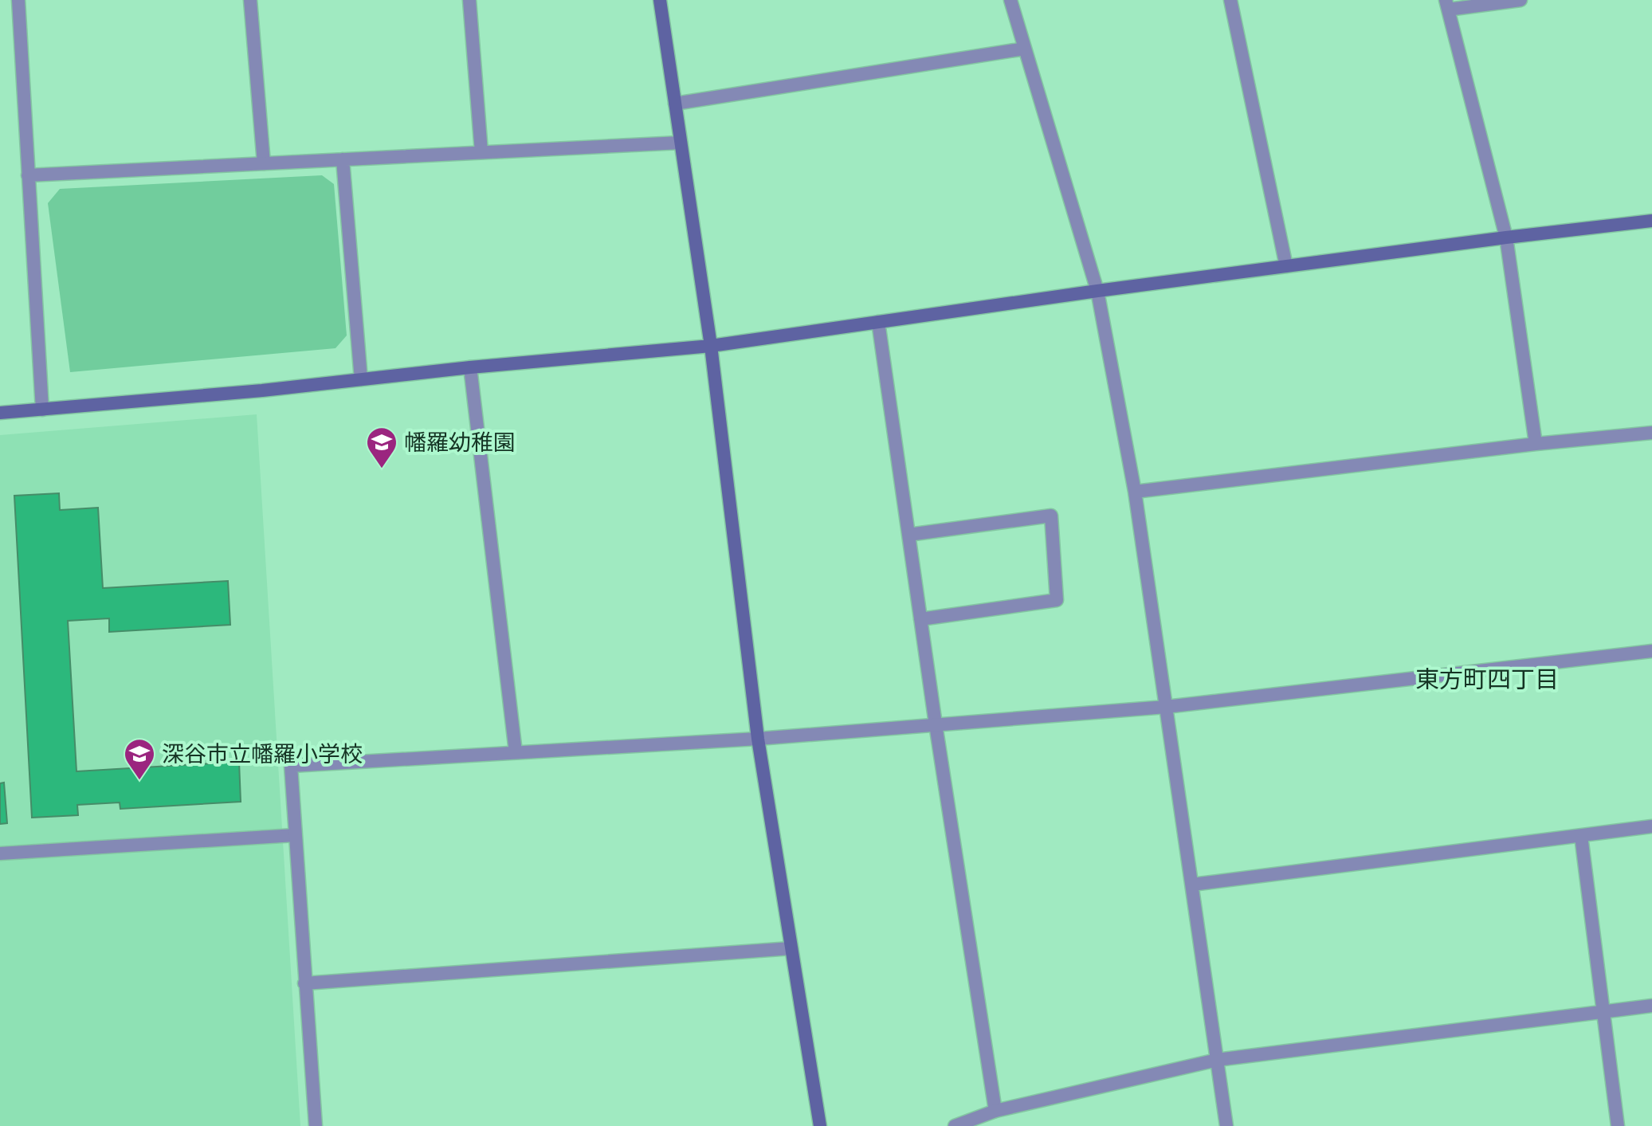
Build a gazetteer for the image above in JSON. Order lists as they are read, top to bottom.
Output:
{
  "districts": ["東方町四丁目"],
  "places": {
    "school or university": ["幡羅幼稚園", "深谷市立幡羅小学校"]
  }
}
